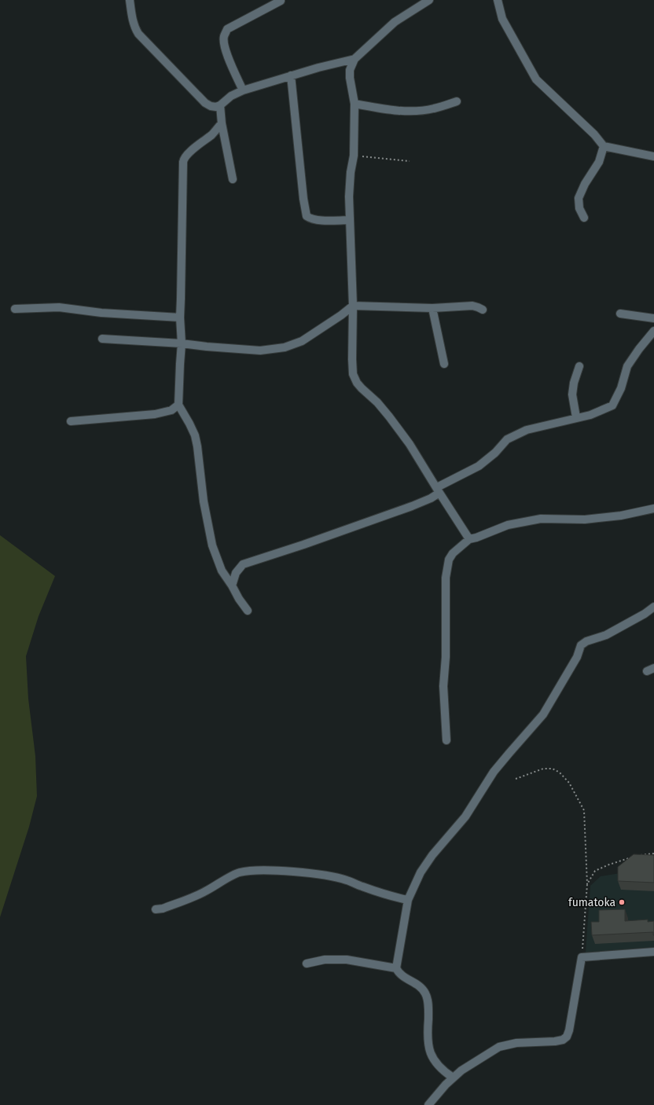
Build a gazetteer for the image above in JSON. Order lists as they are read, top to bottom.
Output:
{
  "places": ["fumatoka"]
}
